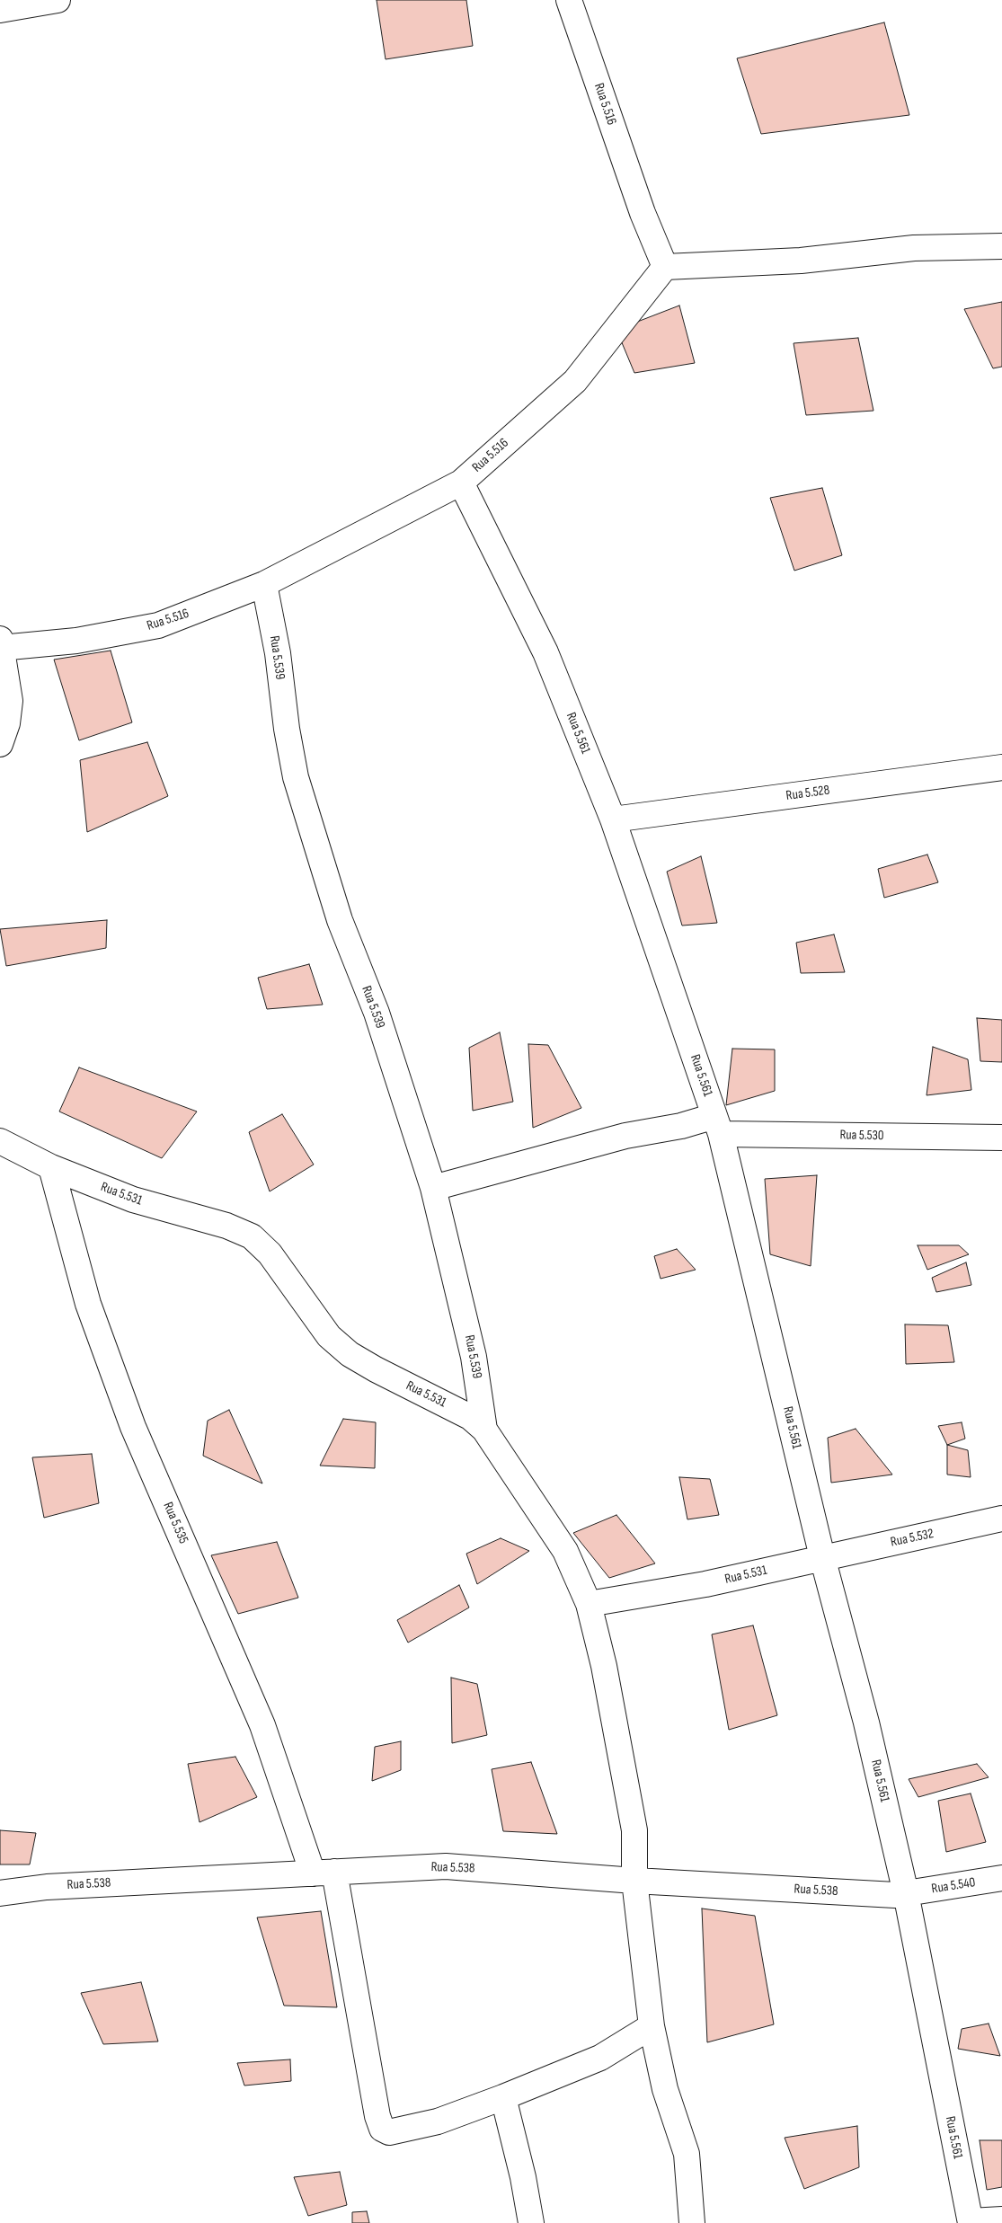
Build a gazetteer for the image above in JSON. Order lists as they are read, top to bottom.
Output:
{
  "streets": {
    "street": [
      "Rua 5.516",
      "Rua 5.539",
      "Rua 5.561",
      "Rua 5.528",
      "Rua 5.530",
      "Rua 5.531",
      "Rua 5.535",
      "Rua 5.532",
      "Rua 5.538",
      "Rua 5.540"
    ]
  },
  "crossings": [
    ["Rua 5.516", "Rua 5.539"],
    ["Rua 5.516", "Rua 5.561"],
    ["Rua 5.539", "Rua 5.530"],
    ["Rua 5.539", "Rua 5.531"],
    ["Rua 5.561", "Rua 5.528"],
    ["Rua 5.561", "Rua 5.530"],
    ["Rua 5.561", "Rua 5.531"],
    ["Rua 5.561", "Rua 5.532"],
    ["Rua 5.561", "Rua 5.538"],
    ["Rua 5.561", "Rua 5.540"],
    ["Rua 5.531", "Rua 5.535"],
    ["Rua 5.531", "Rua 5.532"],
    ["Rua 5.535", "Rua 5.538"],
    ["Rua 5.538", "Rua 5.540"]
  ]
}
